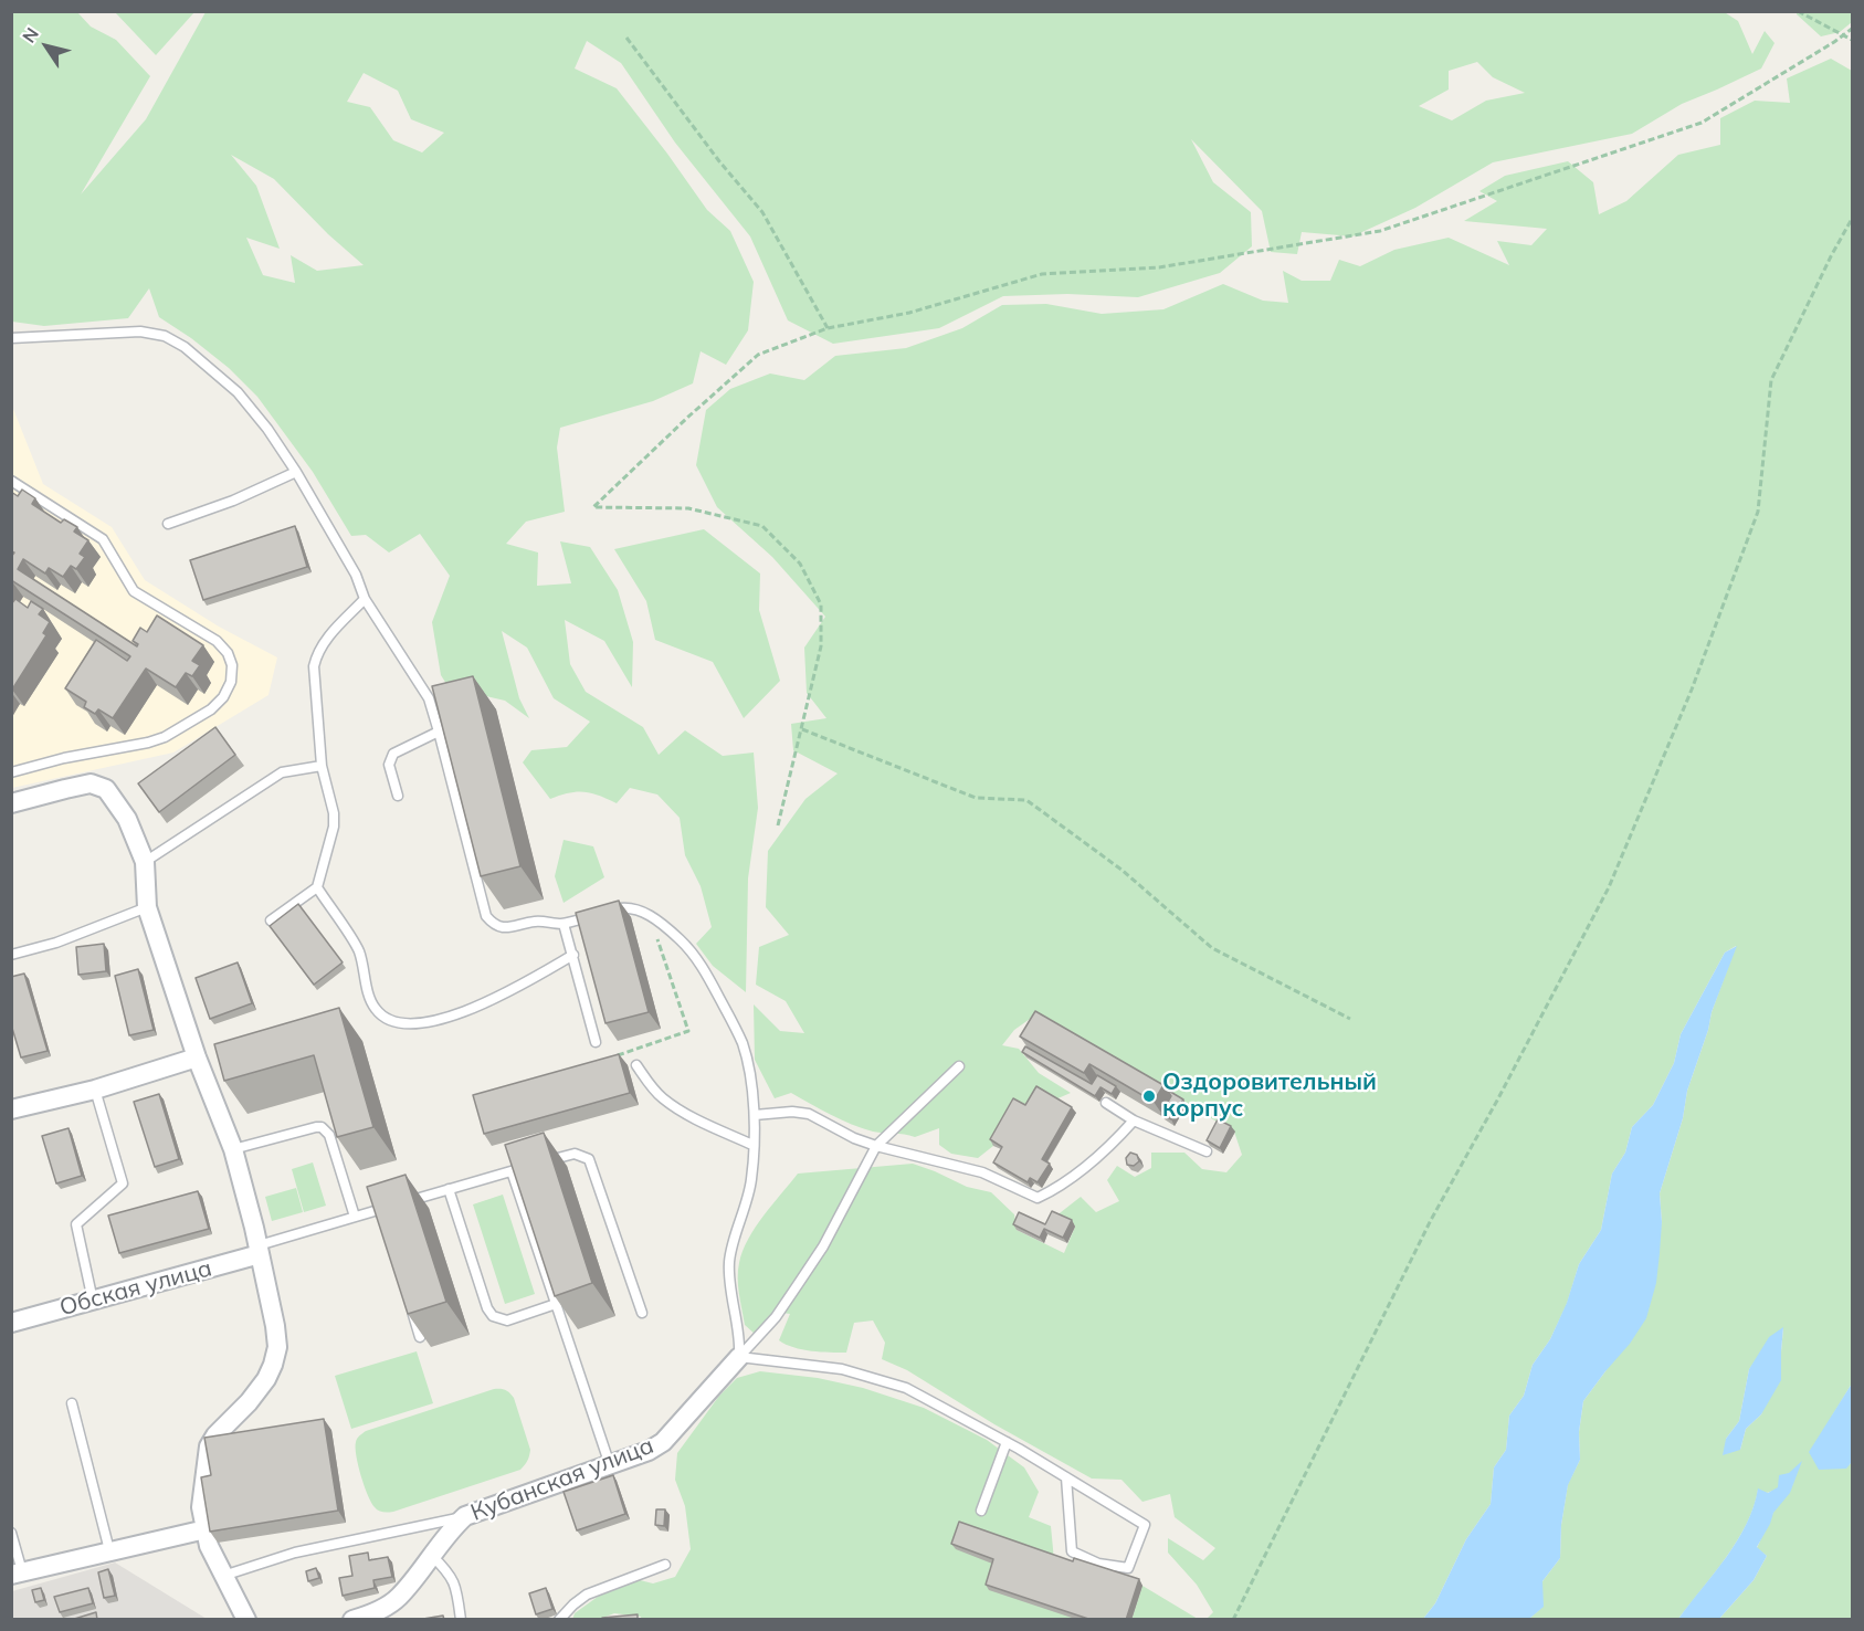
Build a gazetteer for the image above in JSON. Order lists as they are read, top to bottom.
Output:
{
  "streets": {
    "street": ["Обская улица", "Кубанская улица"]
  },
  "places": ["Оздоровительный корпус"],
  "north": "top left"
}
